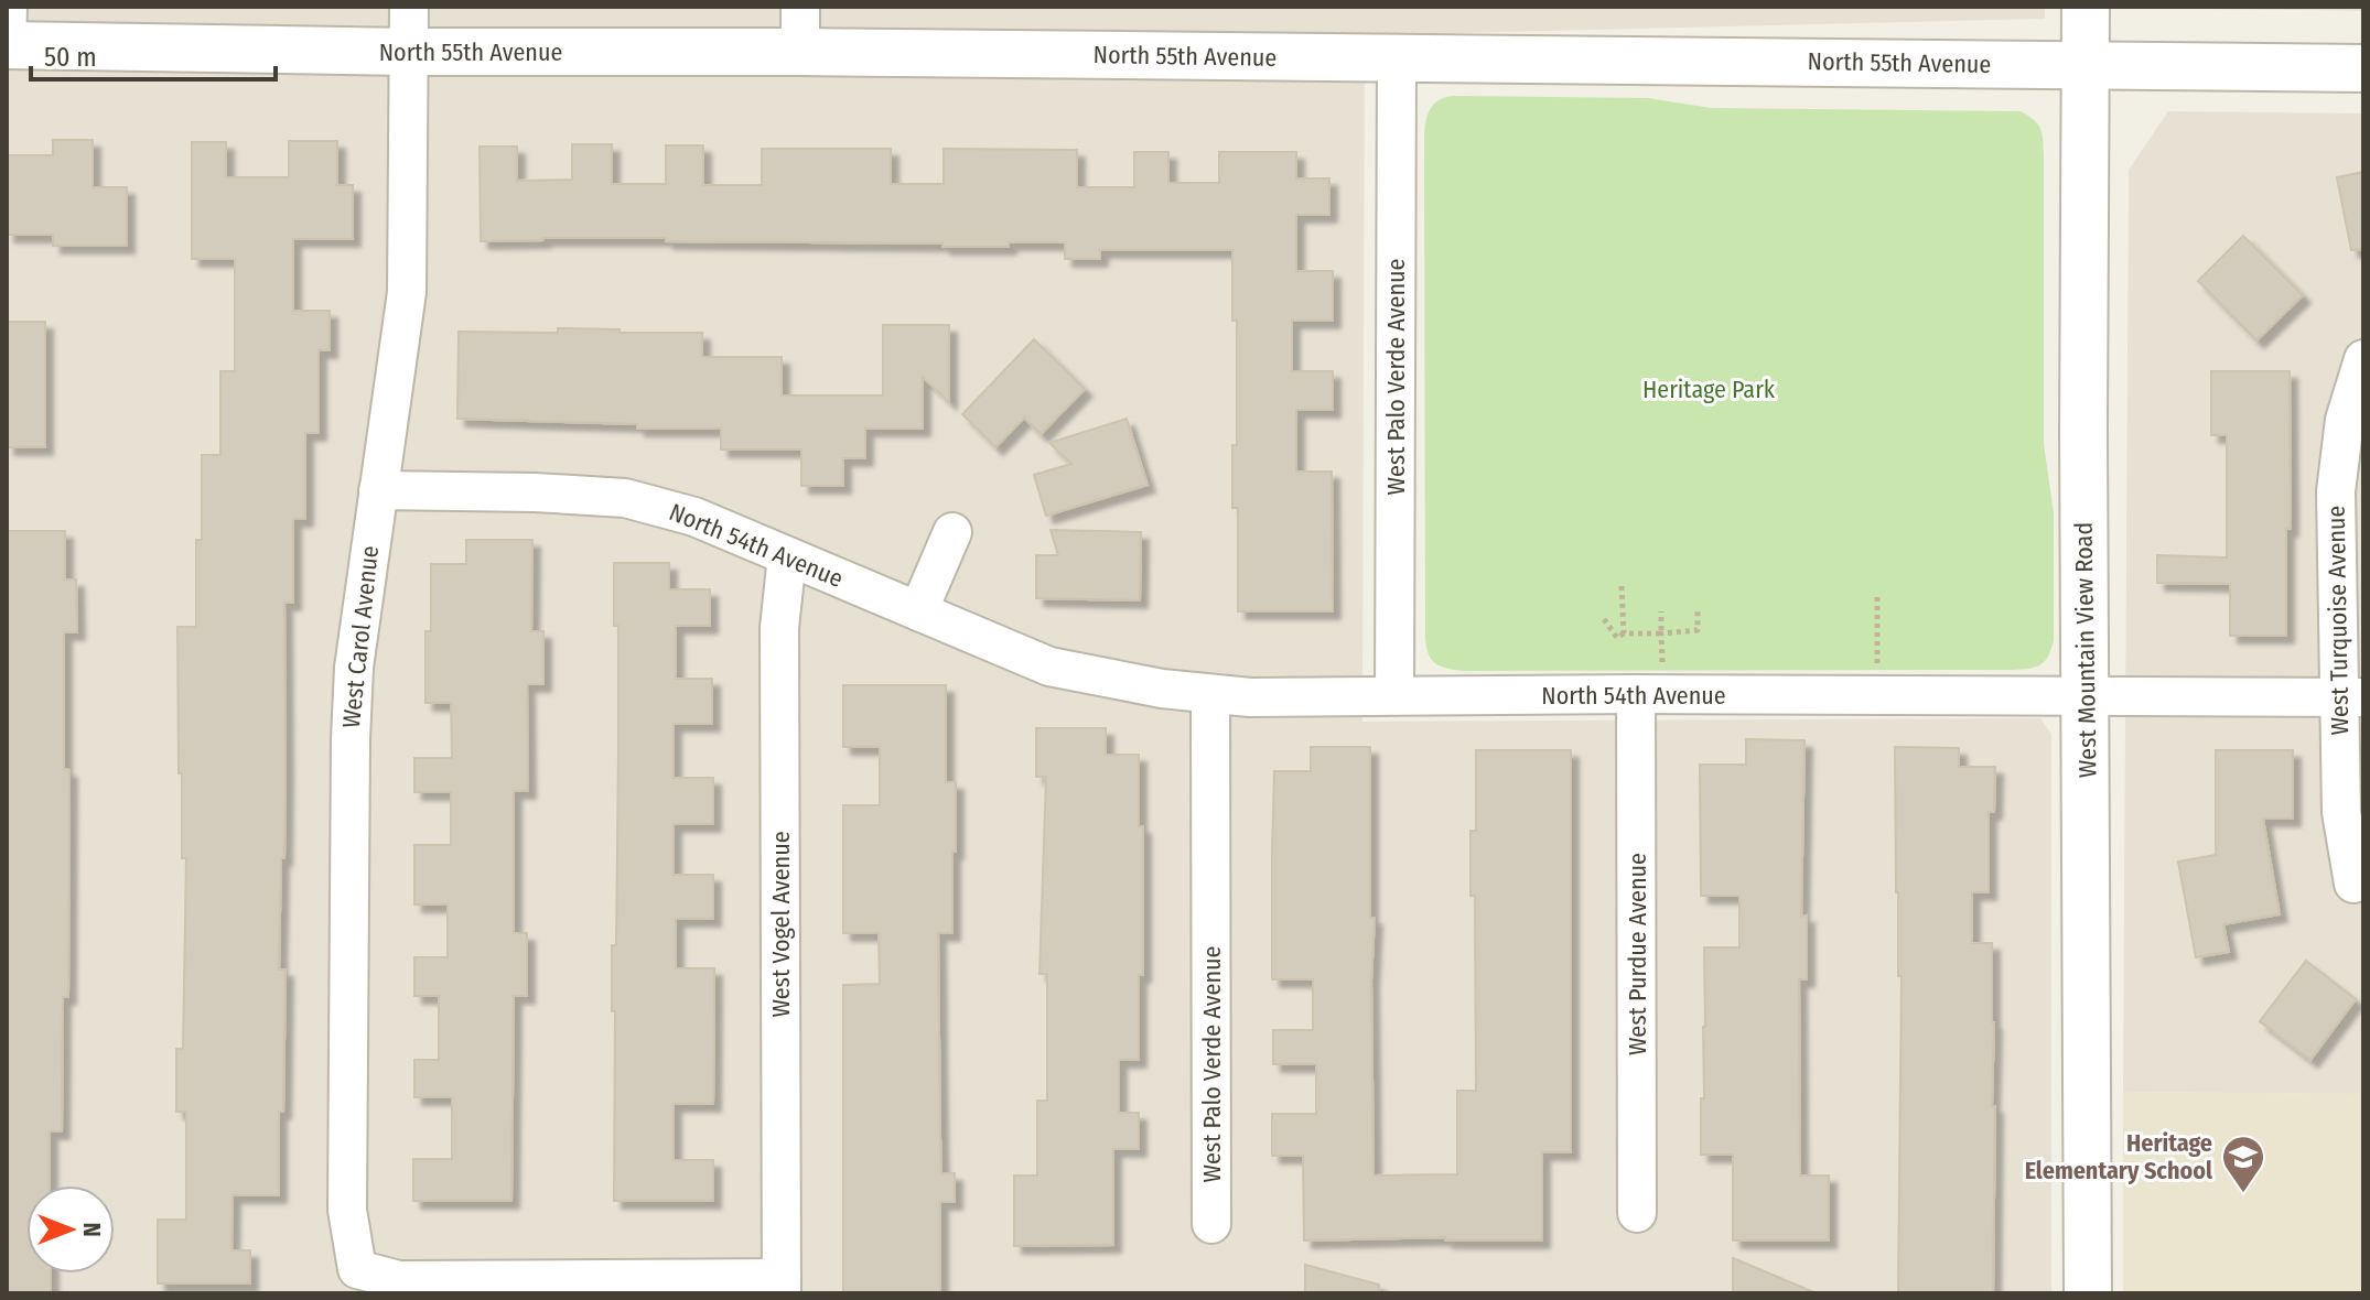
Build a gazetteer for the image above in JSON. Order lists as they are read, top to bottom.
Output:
{
  "streets": {
    "street": [
      "North 55th Avenue",
      "West Palo Verde Avenue",
      "North 54th Avenue",
      "West Turquoise Avenue",
      "West Carol Avenue",
      "West Mountain View Road",
      "West Vogel Avenue",
      "West Purdue Avenue"
    ]
  },
  "crossings": [
    ["North 55th Avenue", "West Palo Verde Avenue"],
    ["North 55th Avenue", "West Carol Avenue"],
    ["North 55th Avenue", "West Mountain View Road"],
    ["West Palo Verde Avenue", "North 54th Avenue"],
    ["North 54th Avenue", "West Turquoise Avenue"],
    ["North 54th Avenue", "West Carol Avenue"],
    ["North 54th Avenue", "West Mountain View Road"],
    ["North 54th Avenue", "West Vogel Avenue"],
    ["North 54th Avenue", "West Purdue Avenue"],
    ["West Carol Avenue", "West Vogel Avenue"]
  ],
  "parks": ["Heritage Park"],
  "places": {
    "school or university": ["Heritage Elementary School"]
  },
  "scale_bar": "50 m",
  "north": "right"
}
